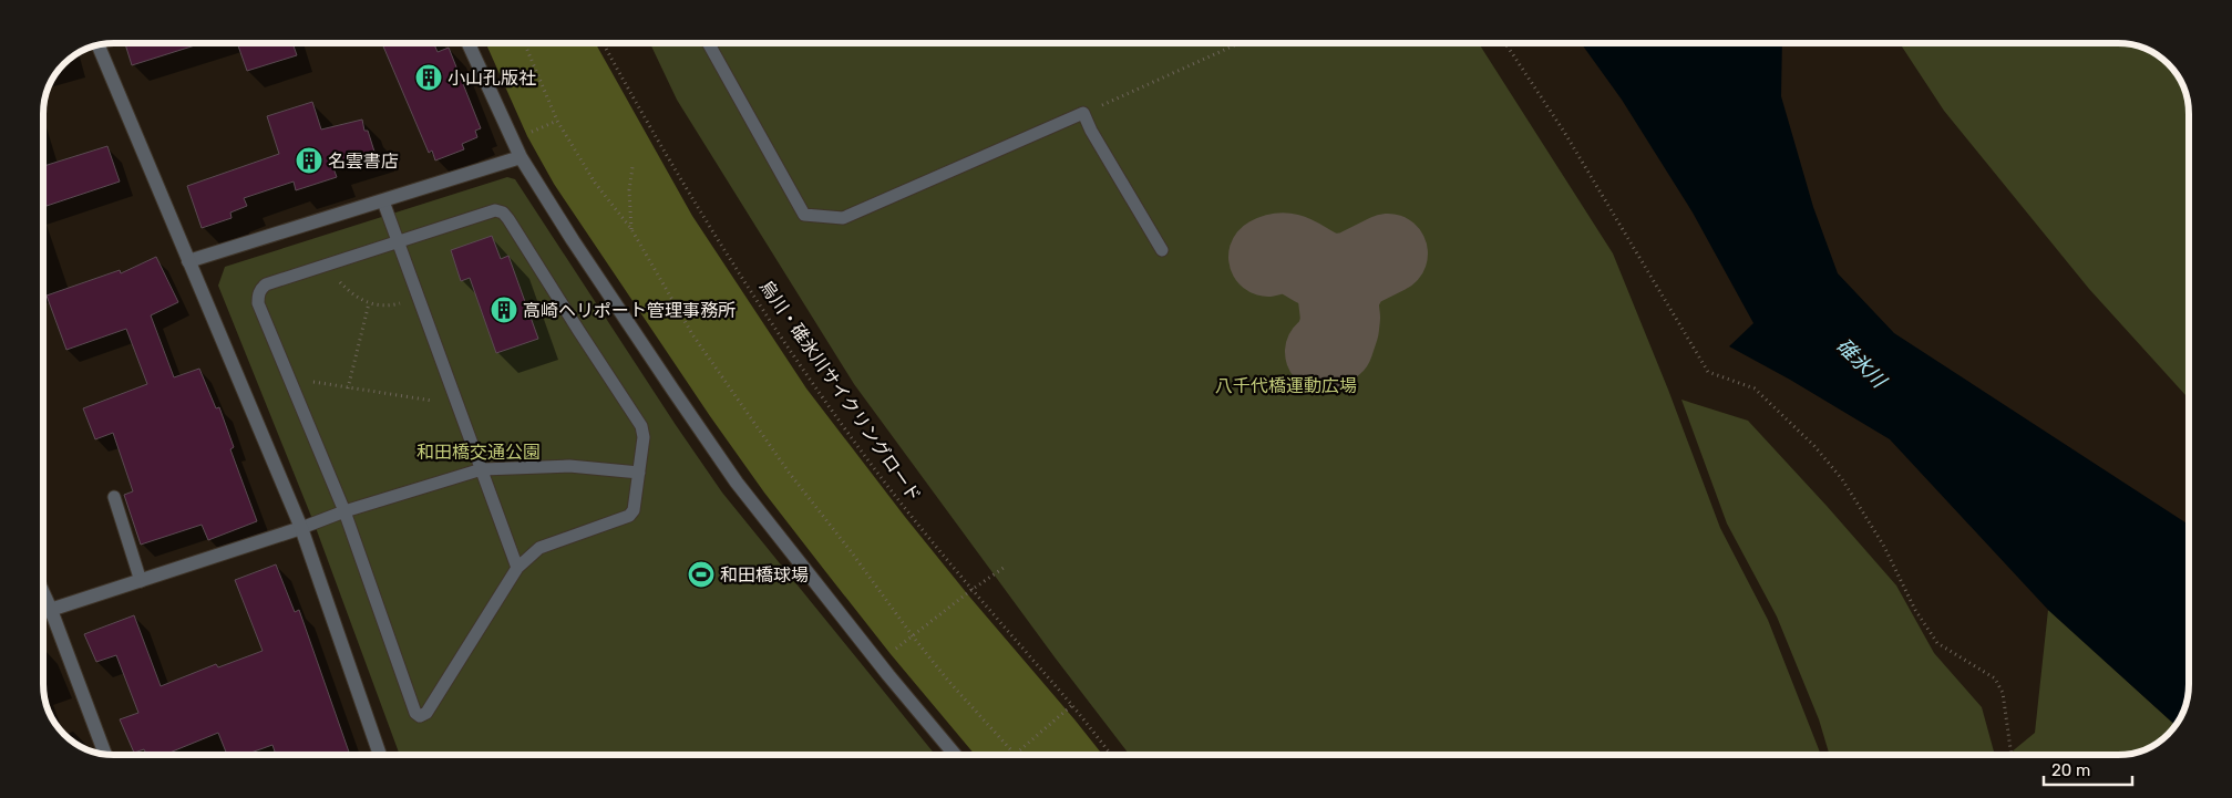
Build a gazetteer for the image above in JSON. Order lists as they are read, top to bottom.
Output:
{
  "streets": {
    "path": ["烏川・碓氷川サイクリングロード"]
  },
  "water": ["碓氷川"],
  "parks": ["八千代橋運動広場", "和田橋交通公園"],
  "places": {
    "building": ["小山孔版社", "名雲書店", "高崎ヘリポート管理事務所"],
    "sports": ["和田橋球場"]
  },
  "scale_bar": "20 m"
}
